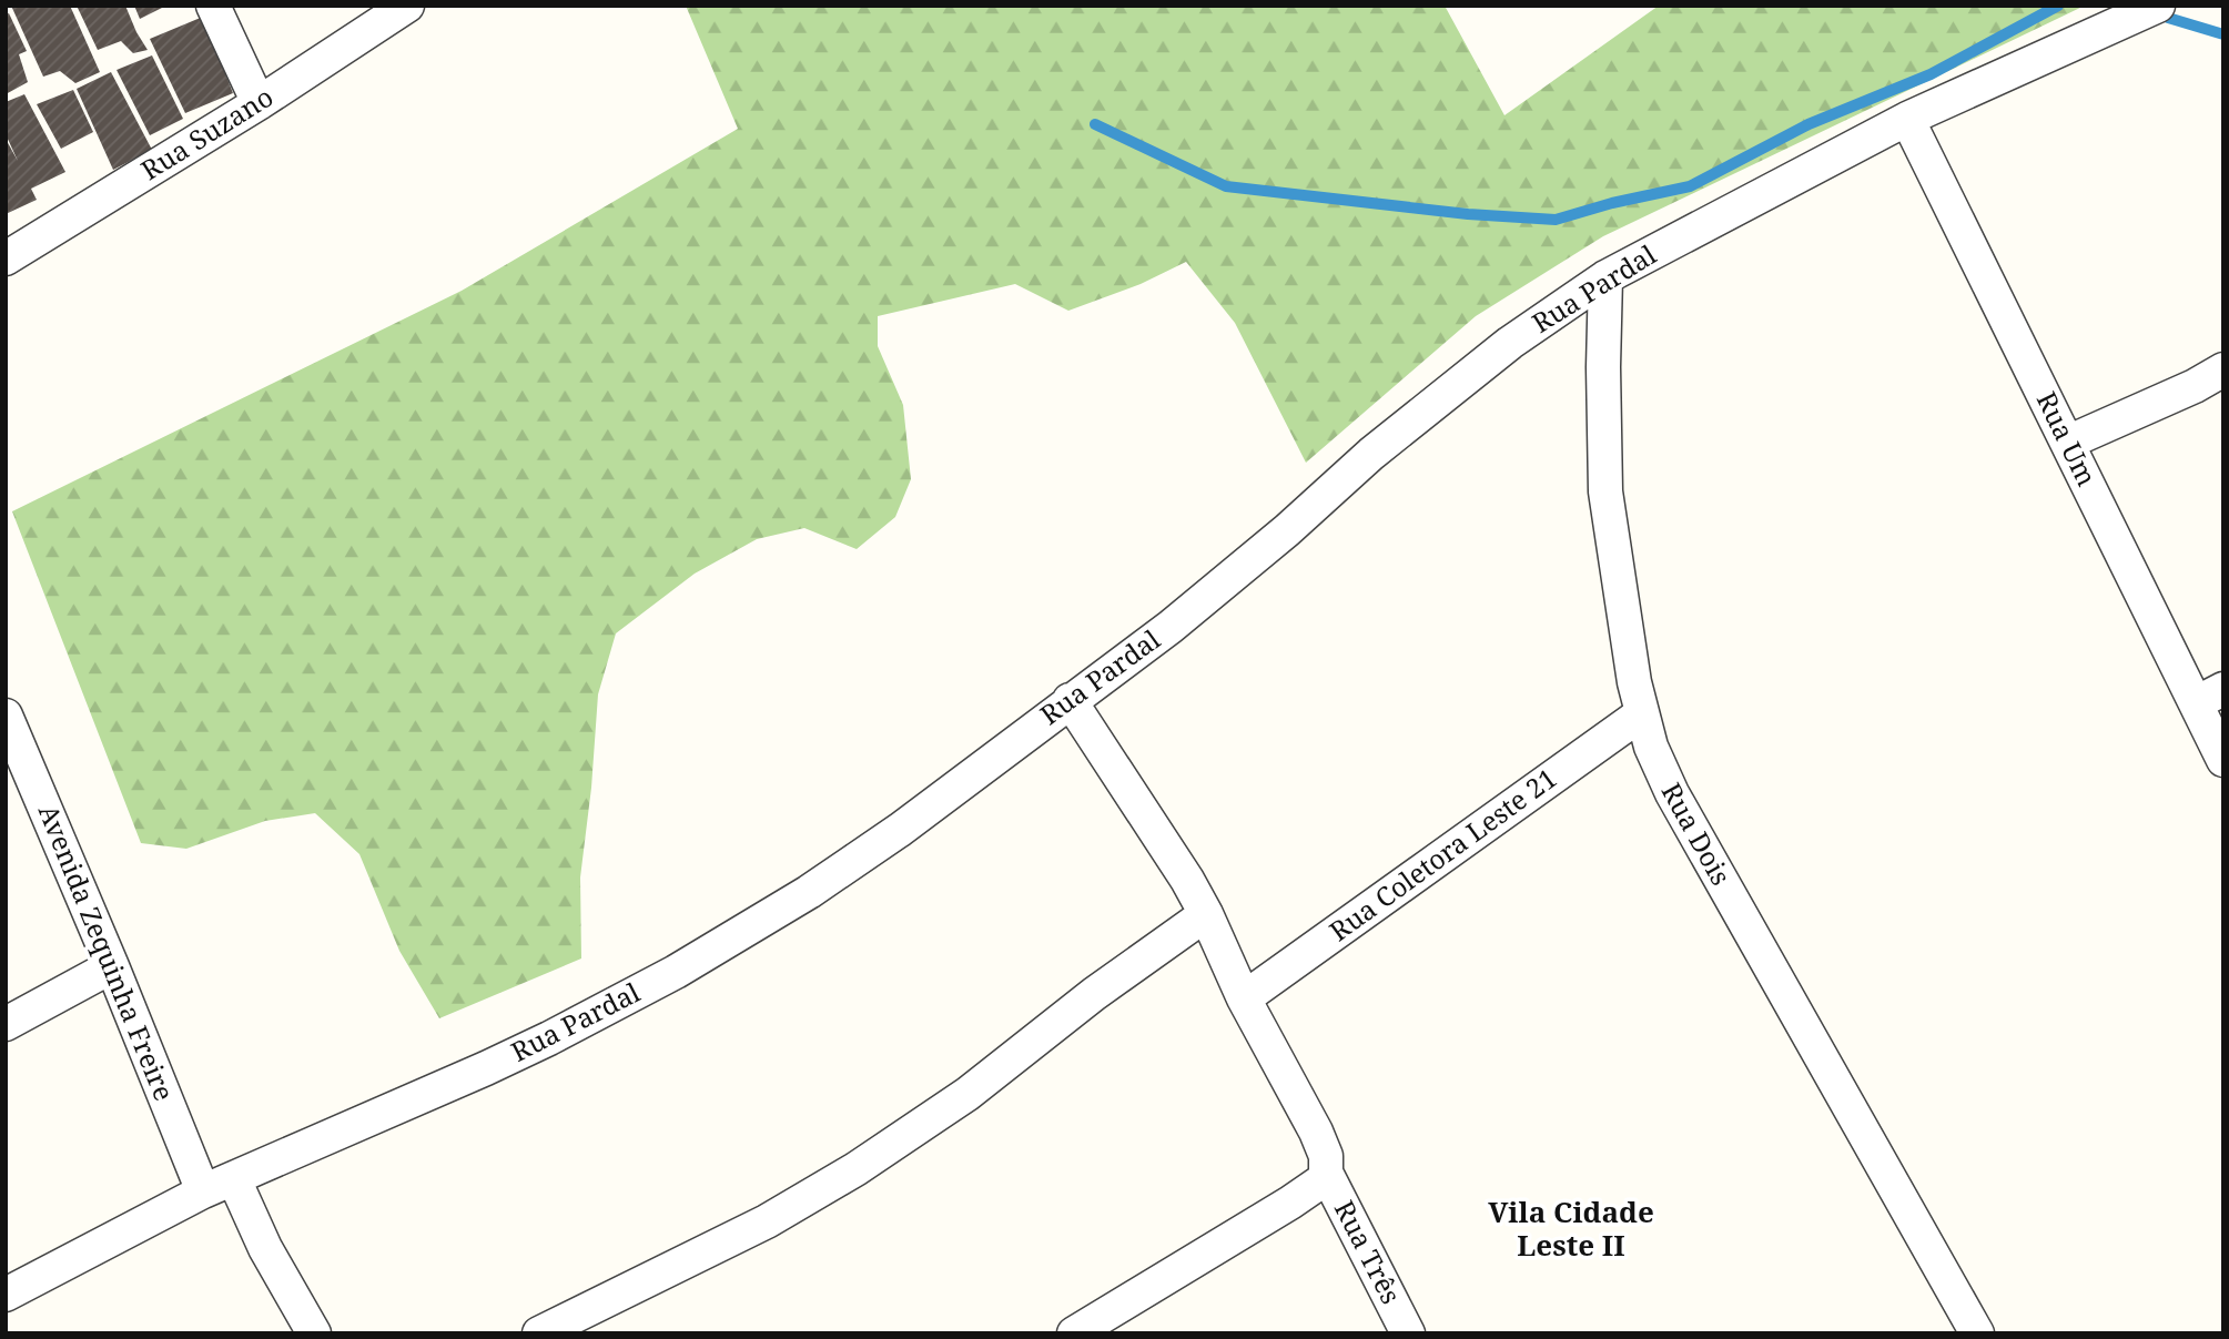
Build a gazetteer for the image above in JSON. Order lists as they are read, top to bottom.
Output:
{
  "streets": {
    "street": [
      "Rua Suzano",
      "Rua Pardal",
      "Rua Um",
      "Rua Dois",
      "Rua Coletora Leste 21",
      "Avenida Zequinha Freire",
      "Rua Três"
    ]
  },
  "crossings": [
    ["Rua Pardal", "Rua Um"],
    ["Rua Pardal", "Rua Dois"],
    ["Rua Pardal", "Avenida Zequinha Freire"],
    ["Rua Pardal", "Rua Três"],
    ["Rua Dois", "Rua Coletora Leste 21"],
    ["Rua Coletora Leste 21", "Rua Três"]
  ],
  "districts": ["Vila Cidade Leste II"]
}
